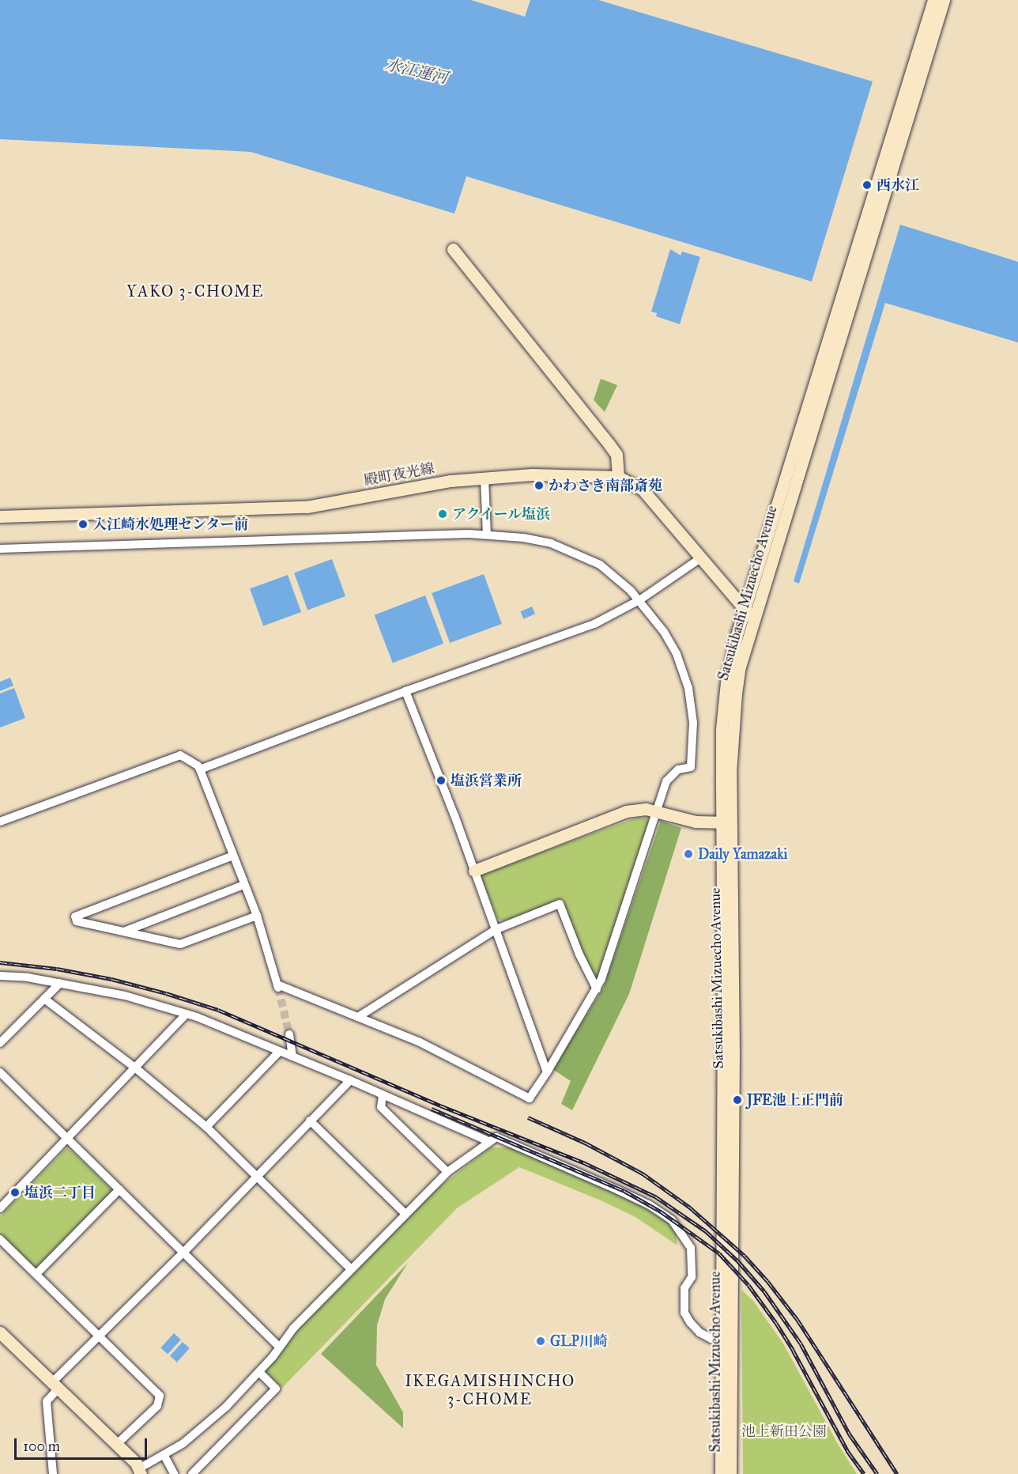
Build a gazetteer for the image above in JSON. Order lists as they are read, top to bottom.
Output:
{
  "streets": {
    "street": ["殿町夜光線", "Satsukibashi Mizuecho Avenue"]
  },
  "crossings": [
    ["殿町夜光線", "Satsukibashi Mizuecho Avenue"]
  ],
  "districts": ["YAKO 3-CHOME", "IKEGAMISHINCHO 3-CHOME"],
  "water": ["水江運河"],
  "parks": ["池上新田公園"],
  "places": [
    "西水江",
    "かわさき南部斎苑",
    "アクイール塩浜",
    "入江崎水処理センター前",
    "塩浜営業所",
    "Daily Yamazaki",
    "JFE池上正門前",
    "塩浜二丁目",
    "GLP川崎"
  ],
  "scale_bar": "100 m"
}
